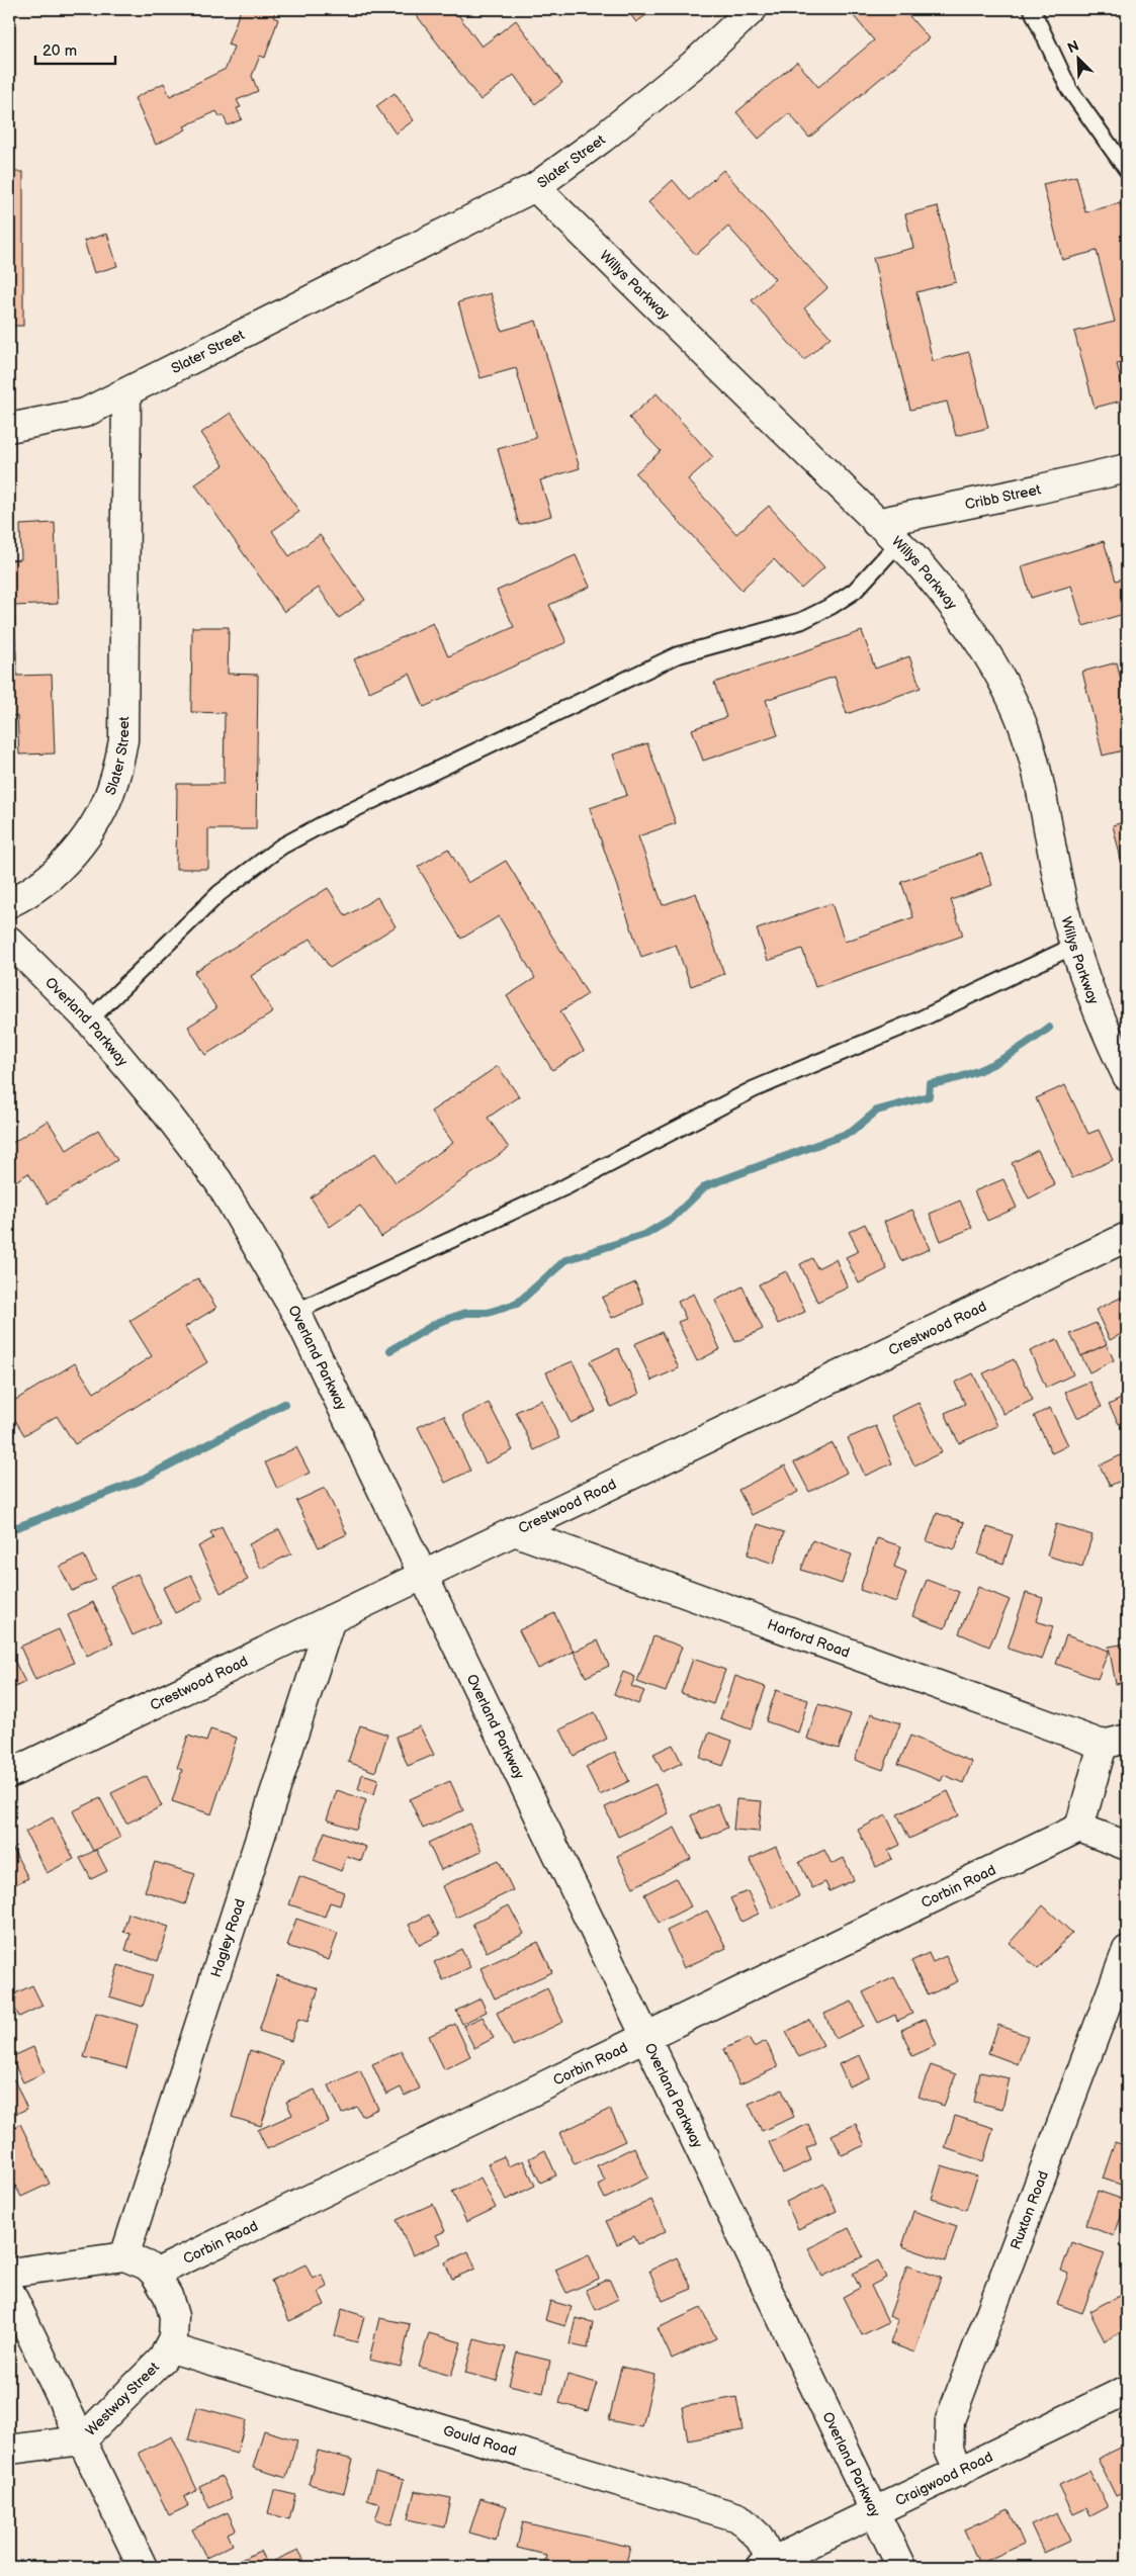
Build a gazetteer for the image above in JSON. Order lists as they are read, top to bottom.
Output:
{
  "streets": {
    "street": [
      "Slater Street",
      "Willys Parkway",
      "Cribb Street",
      "Overland Parkway",
      "Crestwood Road",
      "Harford Road",
      "Corbin Road",
      "Hagley Road",
      "Ruxton Road",
      "Westway Street",
      "Gould Road",
      "Craigwood Road"
    ]
  },
  "crossings": [
    ["Slater Street", "Willys Parkway"],
    ["Willys Parkway", "Cribb Street"],
    ["Overland Parkway", "Crestwood Road"],
    ["Overland Parkway", "Corbin Road"],
    ["Overland Parkway", "Craigwood Road"],
    ["Crestwood Road", "Harford Road"],
    ["Crestwood Road", "Hagley Road"],
    ["Corbin Road", "Westway Street"],
    ["Hagley Road", "Westway Street"],
    ["Ruxton Road", "Craigwood Road"],
    ["Westway Street", "Gould Road"],
    ["Gould Road", "Craigwood Road"]
  ],
  "scale_bar": "20 m",
  "north": "top left"
}
